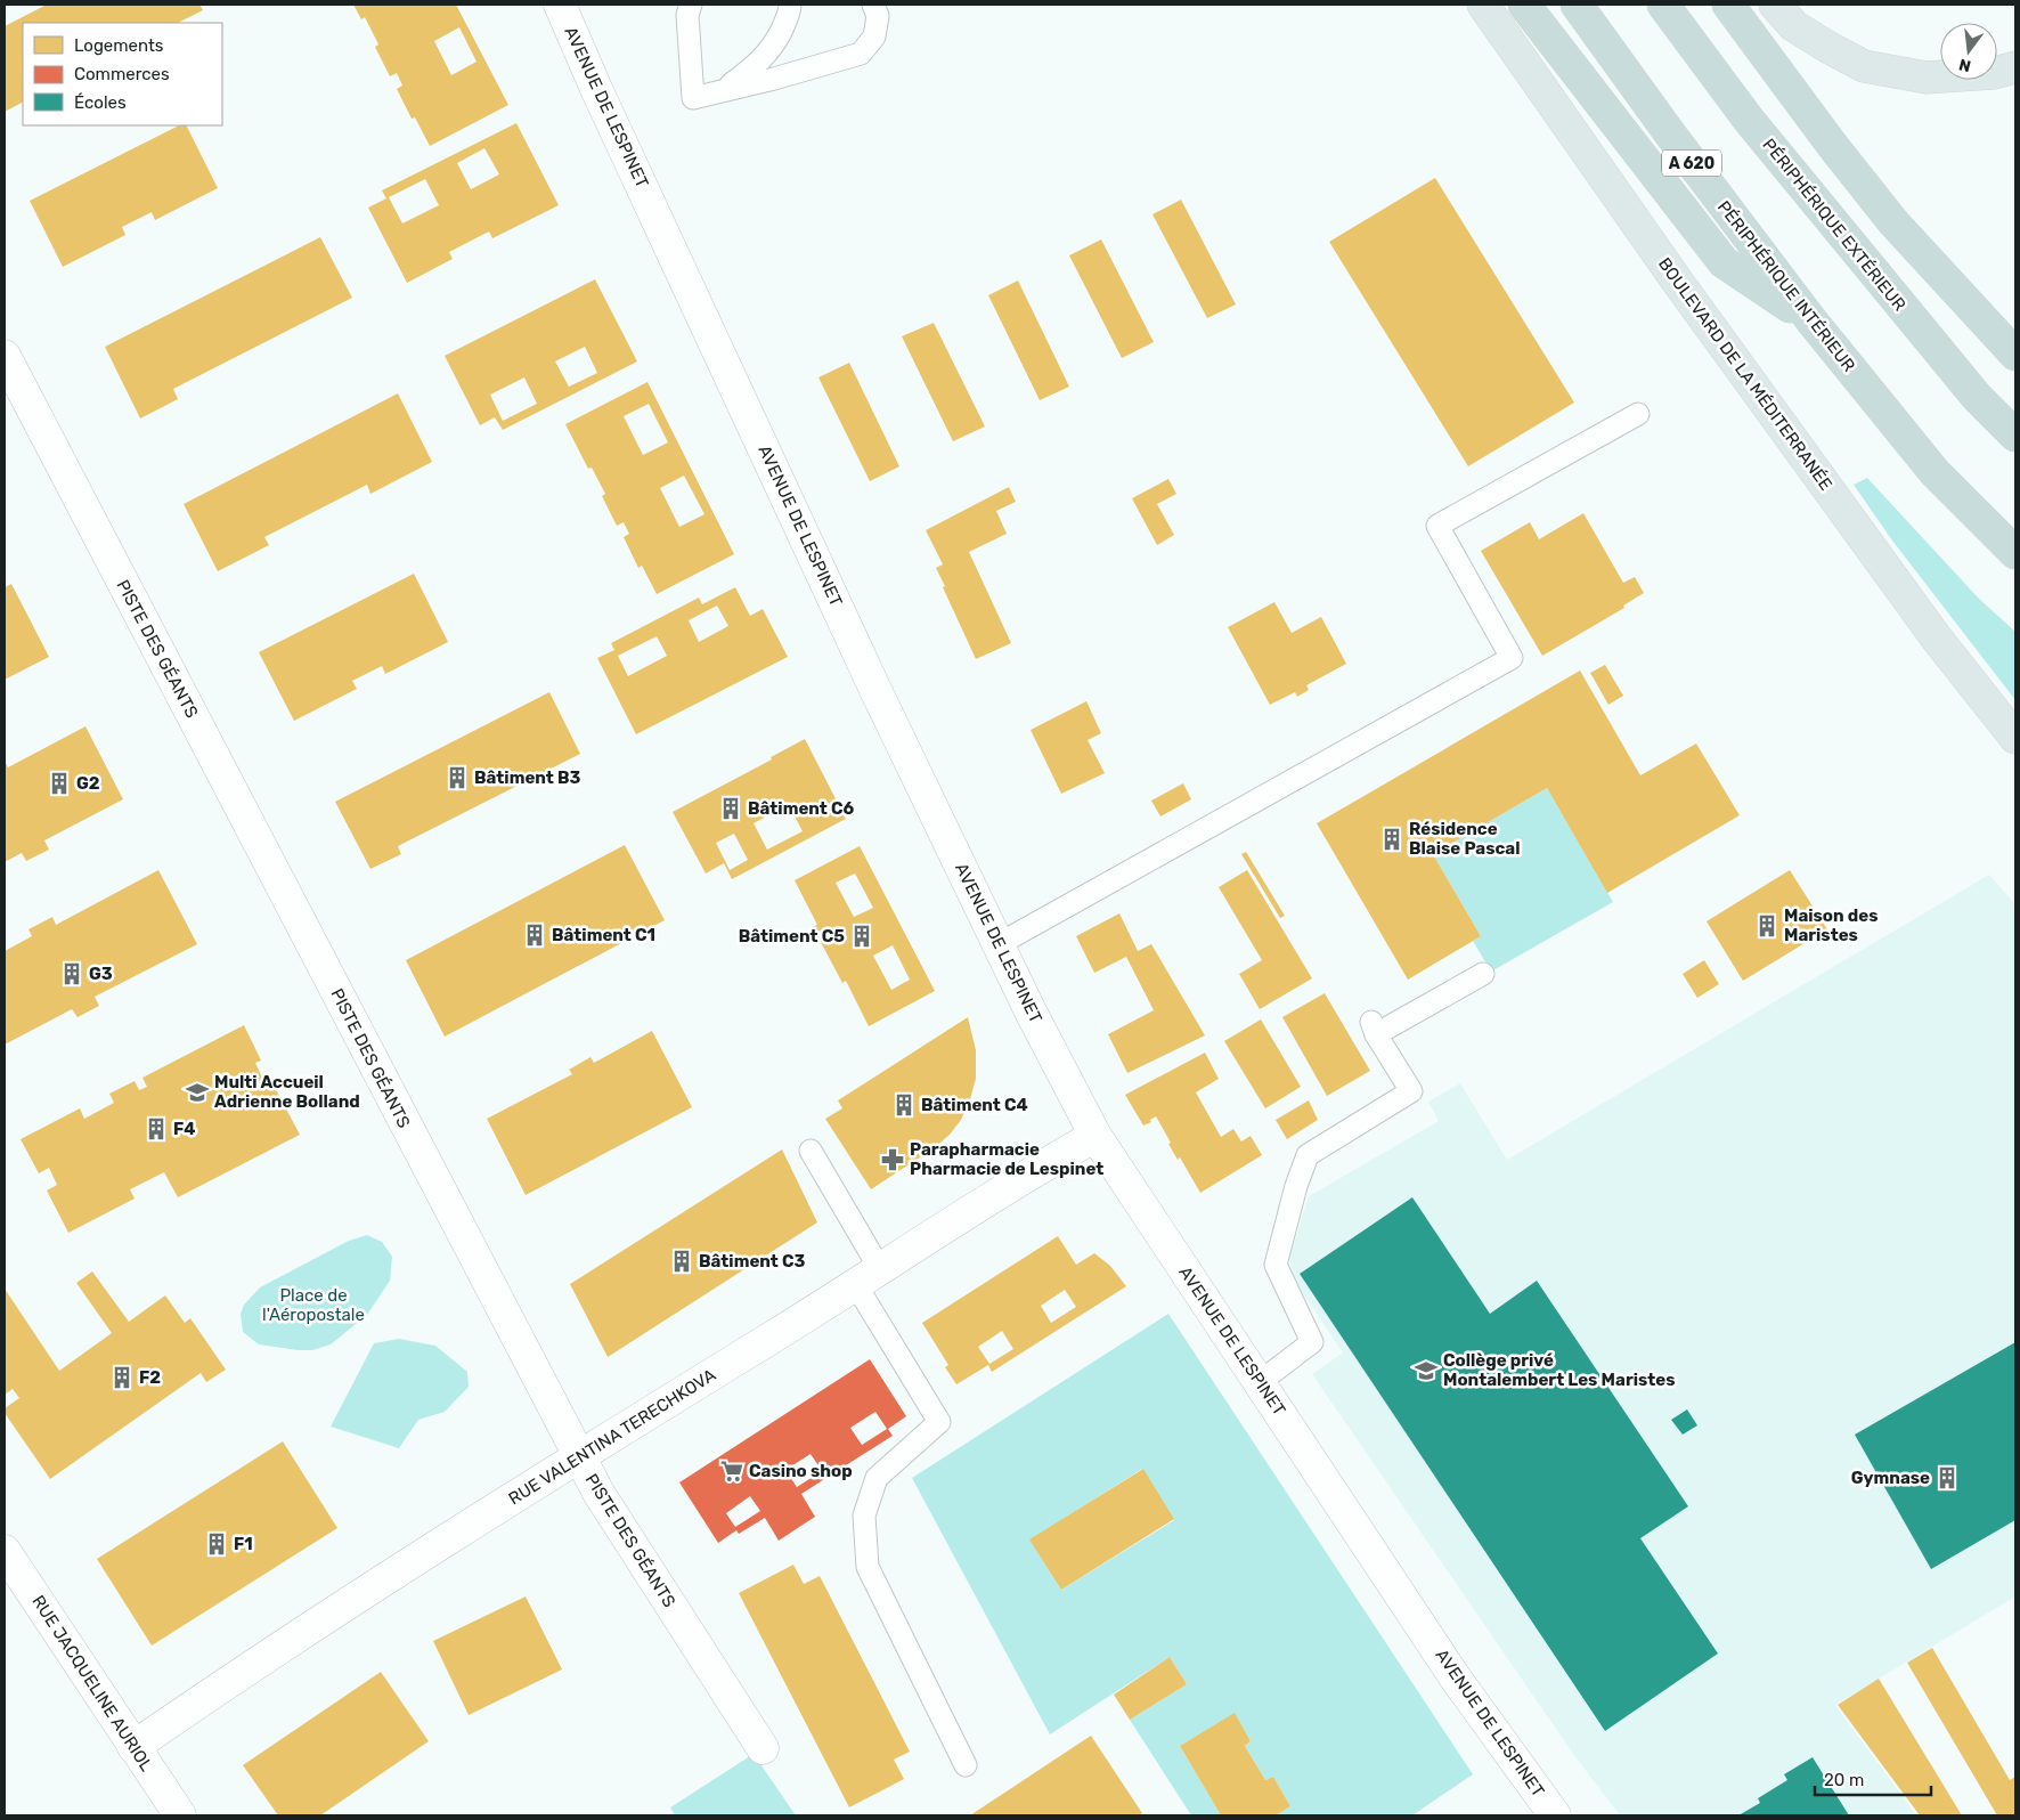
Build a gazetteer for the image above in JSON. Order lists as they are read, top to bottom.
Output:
{
  "streets": {
    "highway": ["A 620", "PÉRIPHÉRIQUE EXTÉRIEUR", "PÉRIPHÉRIQUE INTÉRIEUR"],
    "main road": ["BOULEVARD DE LA MÉDITERRANÉE"],
    "street": [
      "AVENUE DE LESPINET",
      "PISTE DES GÉANTS",
      "RUE VALENTINA TERECHKOVA",
      "RUE JACQUELINE AURIOL"
    ]
  },
  "crossings": [
    ["AVENUE DE LESPINET", "RUE VALENTINA TERECHKOVA"],
    ["PISTE DES GÉANTS", "RUE VALENTINA TERECHKOVA"],
    ["RUE VALENTINA TERECHKOVA", "RUE JACQUELINE AURIOL"]
  ],
  "parks": ["Place de l'Aéropostale"],
  "places": {
    "building": [
      "Bâtiment B3",
      "G2",
      "Bâtiment C6",
      "Résidence Blaise Pascal",
      "Maison des Maristes",
      "Bâtiment C1",
      "Bâtiment C5",
      "G3",
      "Bâtiment C4",
      "F4",
      "Bâtiment C3",
      "F2",
      "Gymnase",
      "F1"
    ],
    "school or university": ["Multi Accueil Adrienne Bolland", "Collège privé Montalembert Les Maristes"],
    "pharmacy": ["Parapharmacie Pharmacie de Lespinet"],
    "supermarket": ["Casino shop"]
  },
  "legend": ["Logements", "Commerces", "Écoles"],
  "scale_bar": "20 m",
  "north": "bottom"
}
